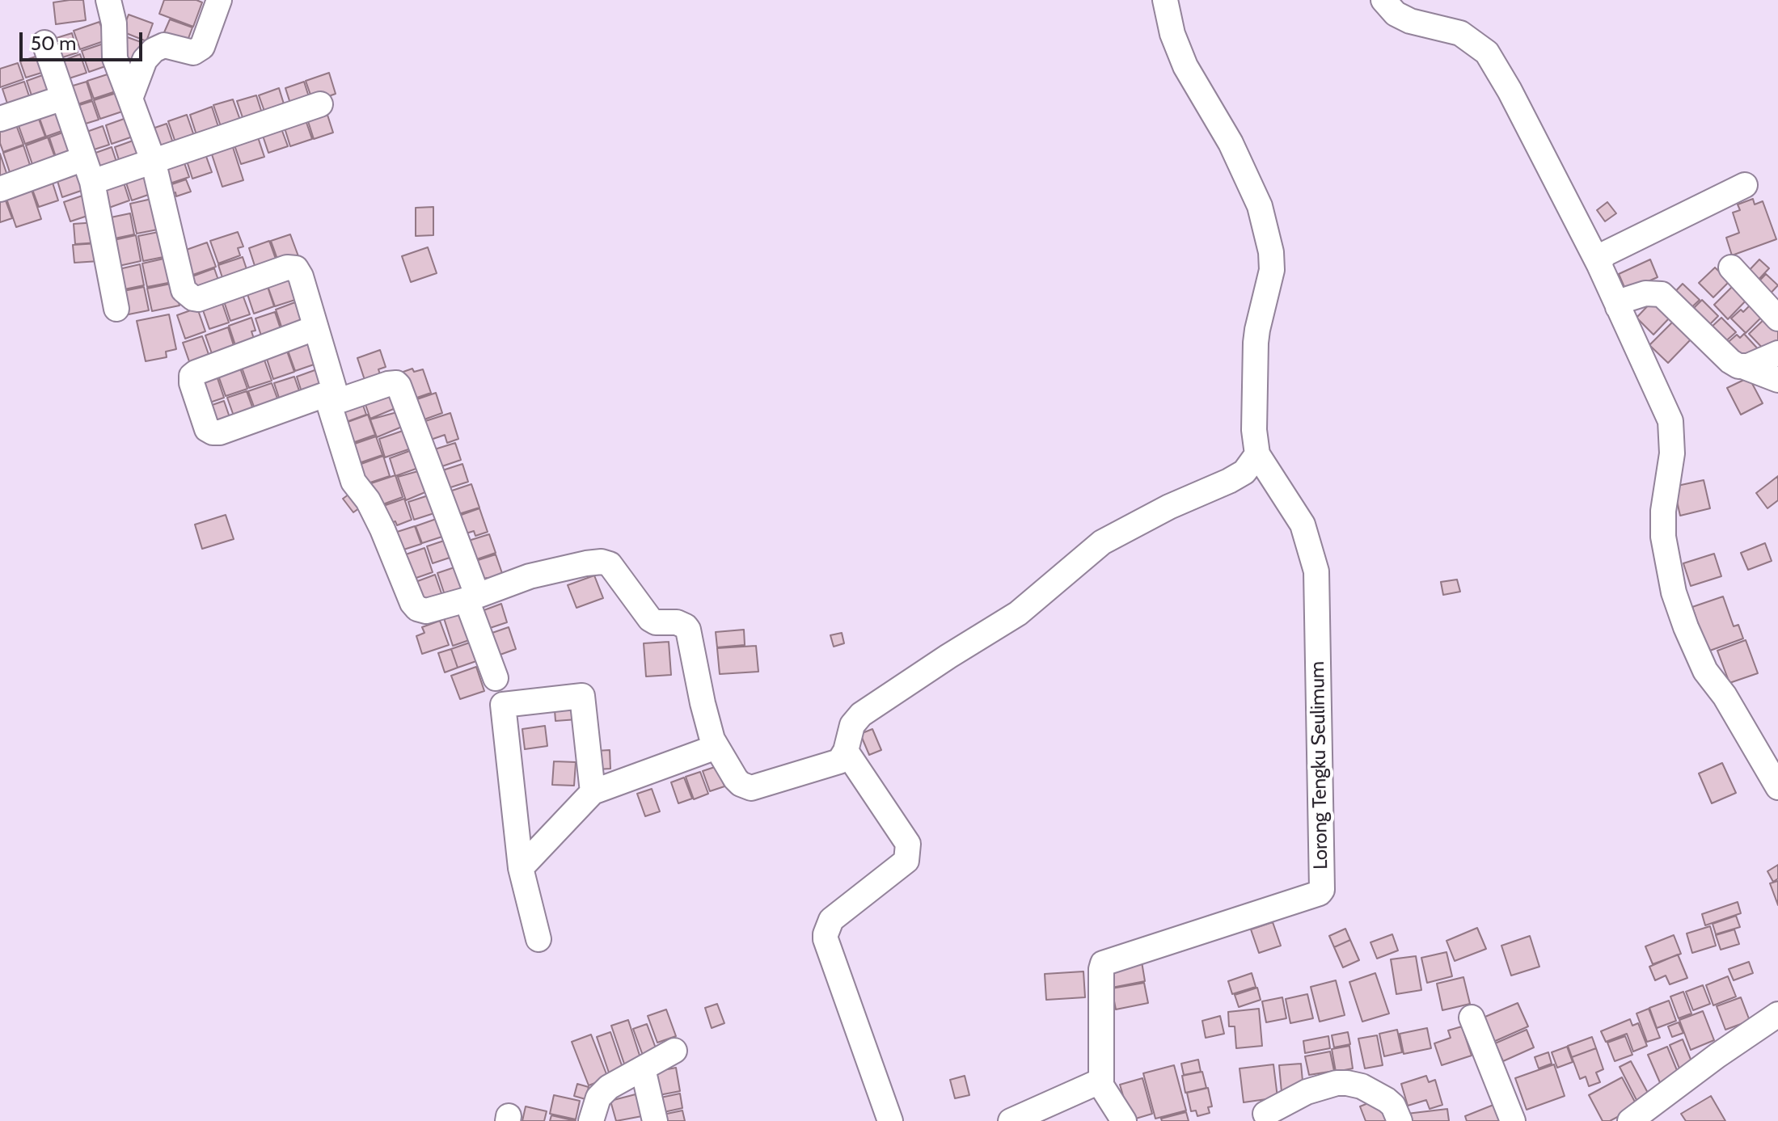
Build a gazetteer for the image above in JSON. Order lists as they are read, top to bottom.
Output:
{
  "streets": {
    "street": ["Lorong Tengku Seulimum"]
  },
  "scale_bar": "50 m"
}
